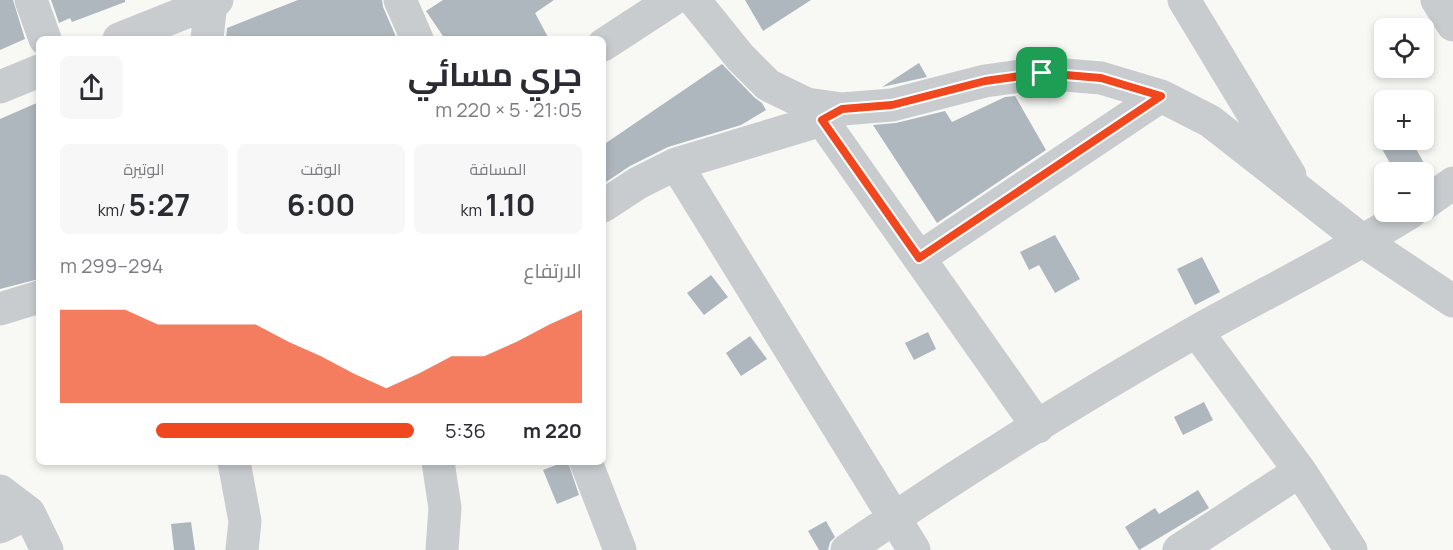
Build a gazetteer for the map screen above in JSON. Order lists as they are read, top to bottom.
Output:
{
  "page": {
    "map_buttons": ["+", "−"],
    "heading": ["جري مسائي", "21:05 · 5 × 220 m"],
    "stats": [
      ["المسافة", "1.10 km"],
      ["الوقت", "6:00"],
      ["الوتيرة", "5:27 /km"]
    ],
    "chart": ["الارتفاع", "294–299 m"],
    "list": [
      {
        "name": "220 m",
        "note": "5:36"
      }
    ]
  }
}
